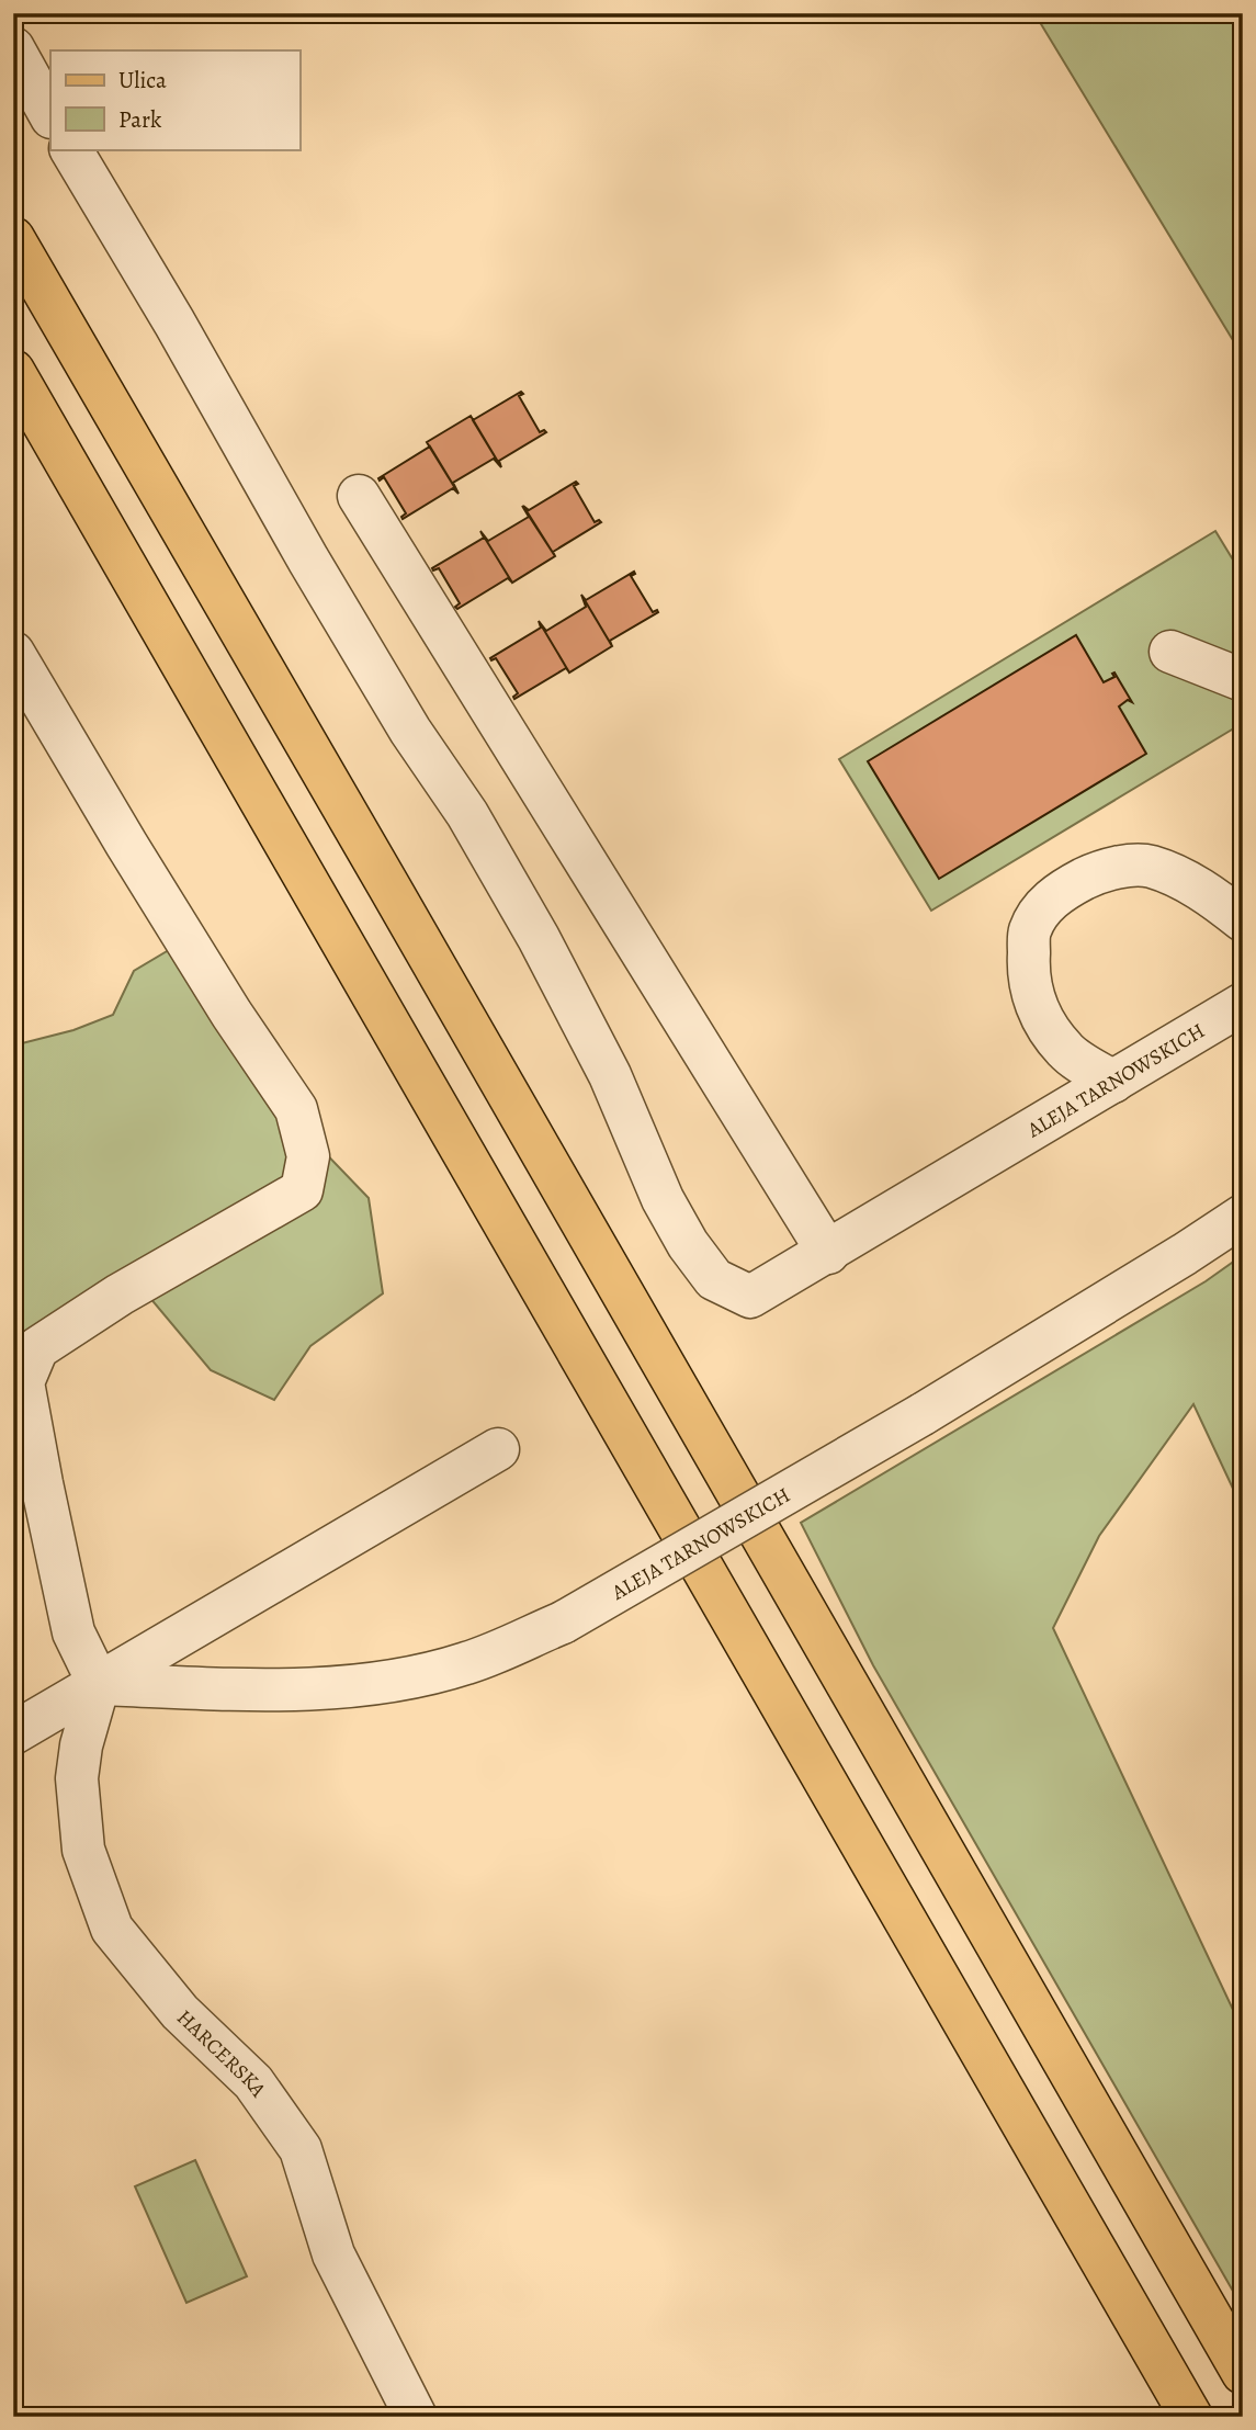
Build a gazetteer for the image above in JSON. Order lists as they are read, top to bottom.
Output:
{
  "streets": {
    "street": ["ALEJA TARNOWSKICH", "HARCERSKA"]
  },
  "crossings": [
    ["ALEJA TARNOWSKICH", "HARCERSKA"]
  ],
  "legend": ["Ulica", "Park"]
}
